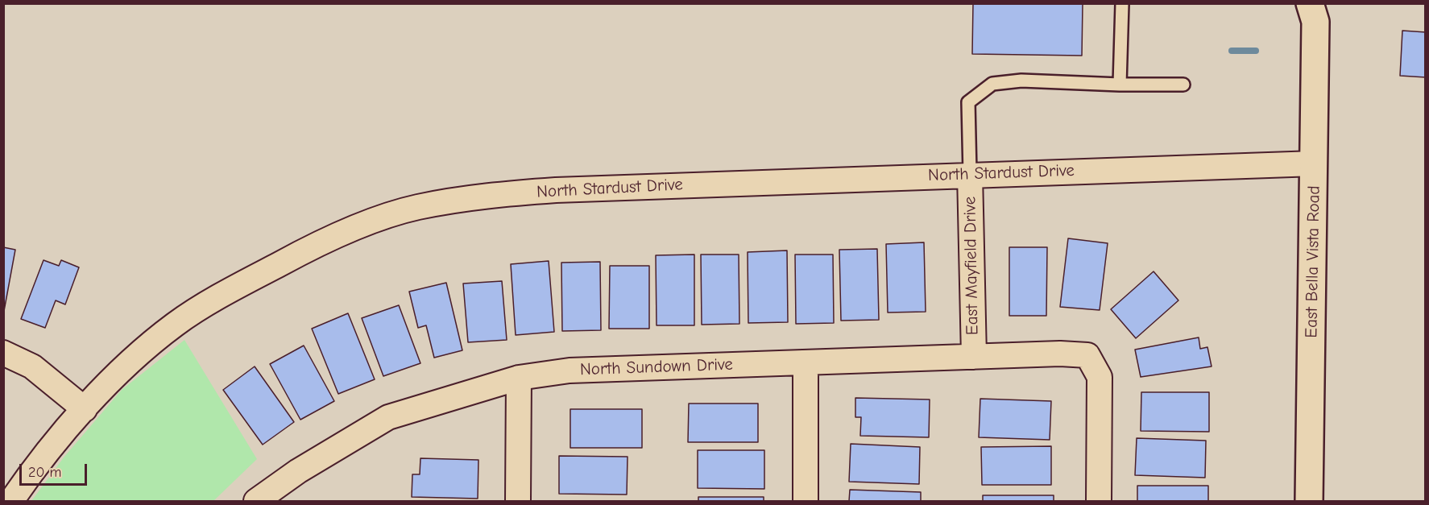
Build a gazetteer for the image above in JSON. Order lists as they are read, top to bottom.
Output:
{
  "streets": {
    "street": [
      "North Stardust Drive",
      "East Bella Vista Road",
      "East Mayfield Drive",
      "North Sundown Drive"
    ]
  },
  "crossings": [
    ["North Stardust Drive", "East Bella Vista Road"],
    ["North Stardust Drive", "East Mayfield Drive"],
    ["East Mayfield Drive", "North Sundown Drive"]
  ],
  "scale_bar": "20 m"
}
